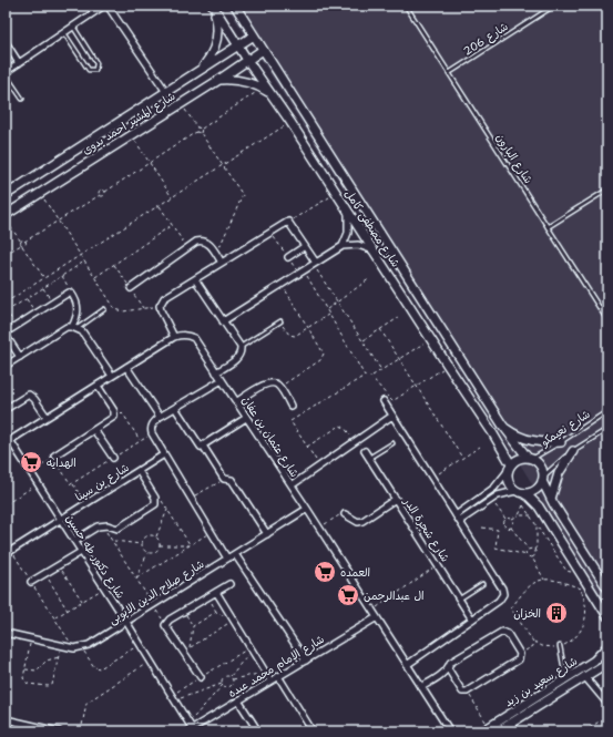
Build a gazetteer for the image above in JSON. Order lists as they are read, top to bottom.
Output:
{
  "streets": {
    "street": [
      "شارع المشير احمد بدوى",
      "شارع مصطفى كامل",
      "شارع عثمان بن عفان",
      "شارع بن سينا",
      "شارع شجرة الدر",
      "شارع دكتور طه حسين",
      "شارع صلاح الدين الايوبى",
      "شارع الإمام محمد عبده",
      "شارع سعيد بن زيد"
    ],
    "lane": ["شارع 206", "شارع البارون", "شارع نعيمكو"]
  },
  "crossings": [
    ["شارع 206", "شارع البارون"],
    ["شارع المشير احمد بدوى", "شارع مصطفى كامل"],
    ["شارع مصطفى كامل", "شارع نعيمكو"],
    ["شارع عثمان بن عفان", "شارع صلاح الدين الايوبى"],
    ["شارع عثمان بن عفان", "شارع الإمام محمد عبده"],
    ["شارع بن سينا", "شارع دكتور طه حسين"],
    ["شارع دكتور طه حسين", "شارع صلاح الدين الايوبى"],
    ["شارع دكتور طه حسين", "شارع الإمام محمد عبده"]
  ],
  "places": {
    "supermarket": ["الهدايه", "العمده", "ال عبدالرحمن"],
    "building": ["الخزان"]
  }
}
